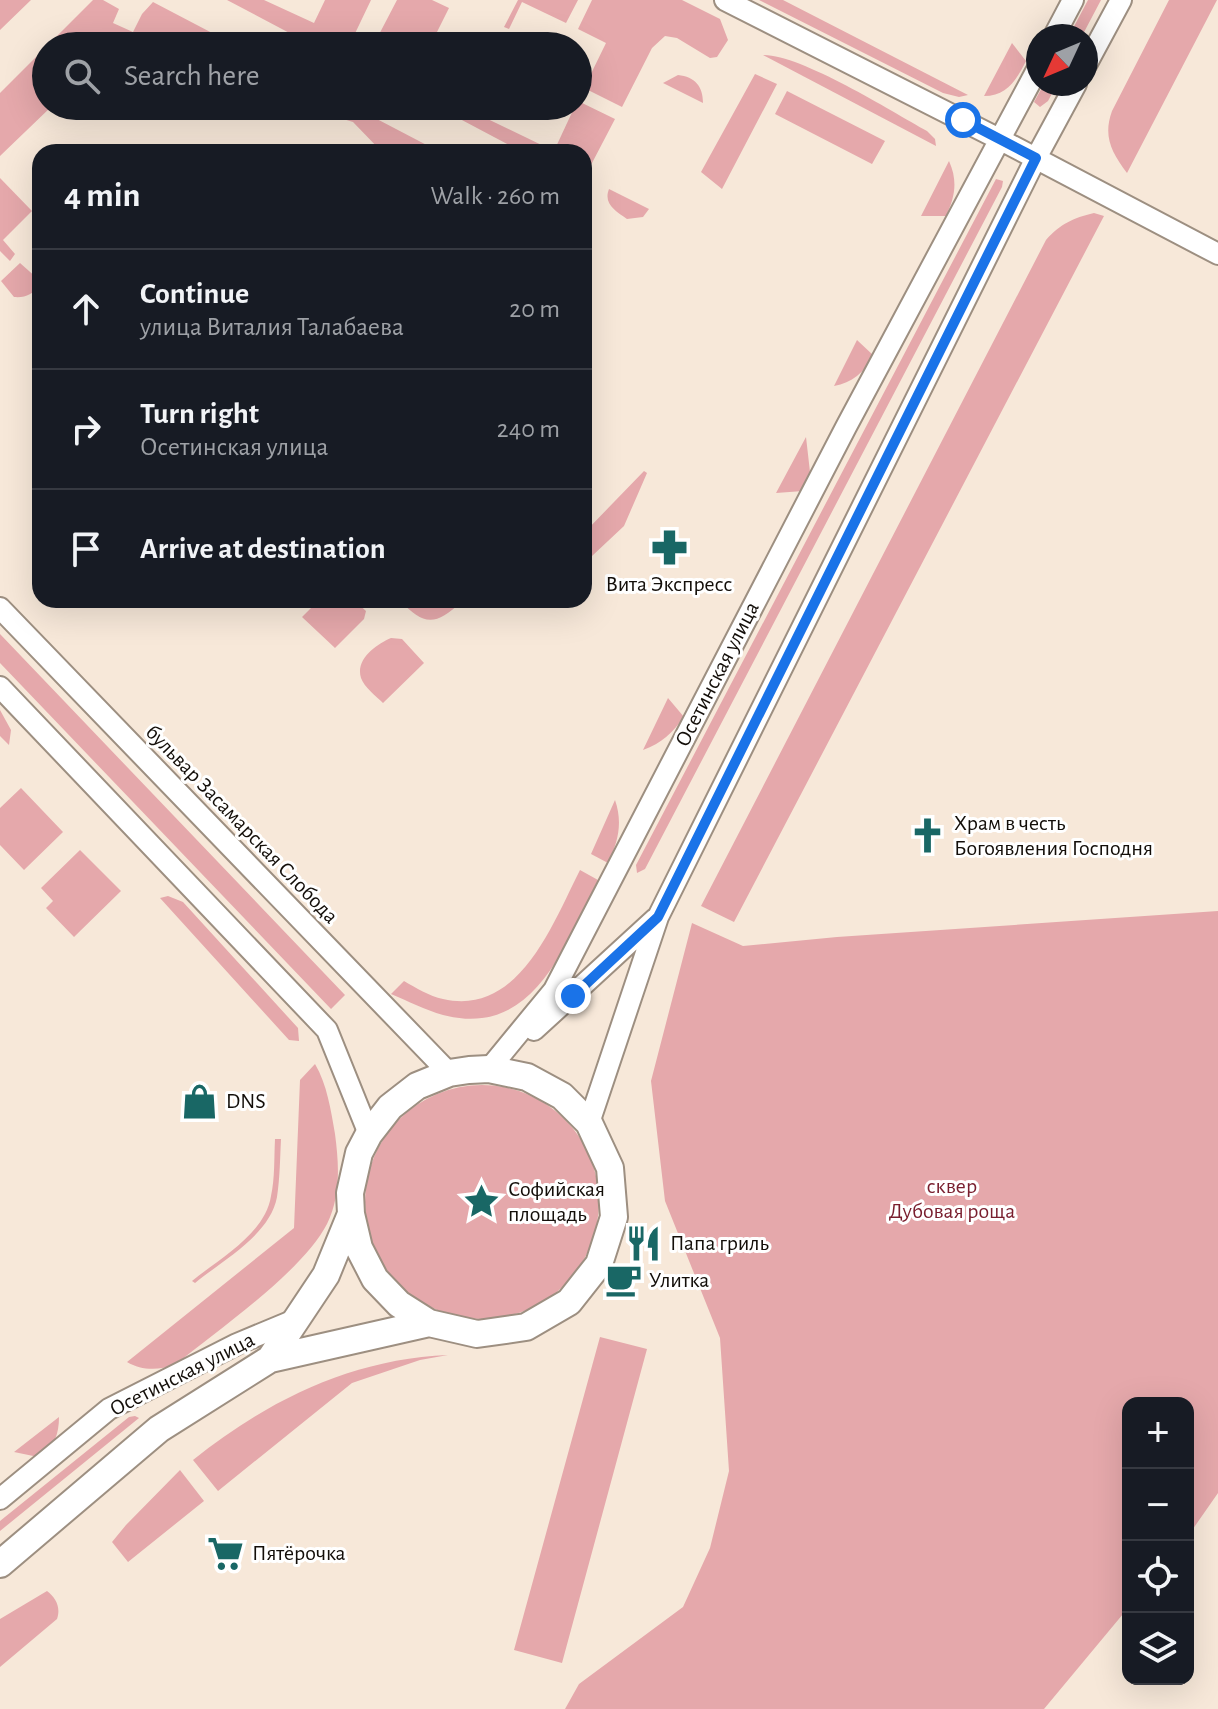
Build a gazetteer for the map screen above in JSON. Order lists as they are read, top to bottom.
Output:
{
  "streets": {
    "street": ["Осетинская улица", "бульвар Засамарская Слобода"]
  },
  "crossings": [
    ["Осетинская улица", "бульвар Засамарская Слобода"]
  ],
  "parks": ["сквер Дубовая роща"],
  "places": {
    "pharmacy": ["Вита Экспресс"],
    "church": ["Храм в честь Богоявления Господня"],
    "shop": ["DNS"],
    "place": ["Софийская площадь"],
    "restaurant": ["Папа гриль"],
    "cafe": ["Улитка"],
    "supermarket": ["Пятёрочка"]
  },
  "north": "bottom left",
  "page": {
    "search": "Search here",
    "heading": ["4 min", "Walk · 260 m"],
    "list": [
      ["Continue", "улица Виталия Талабаева", "20 m"],
      ["Turn right", "Осетинская улица", "240 m"],
      "Arrive at destination"
    ],
    "map_buttons": ["+", "−"]
  }
}
